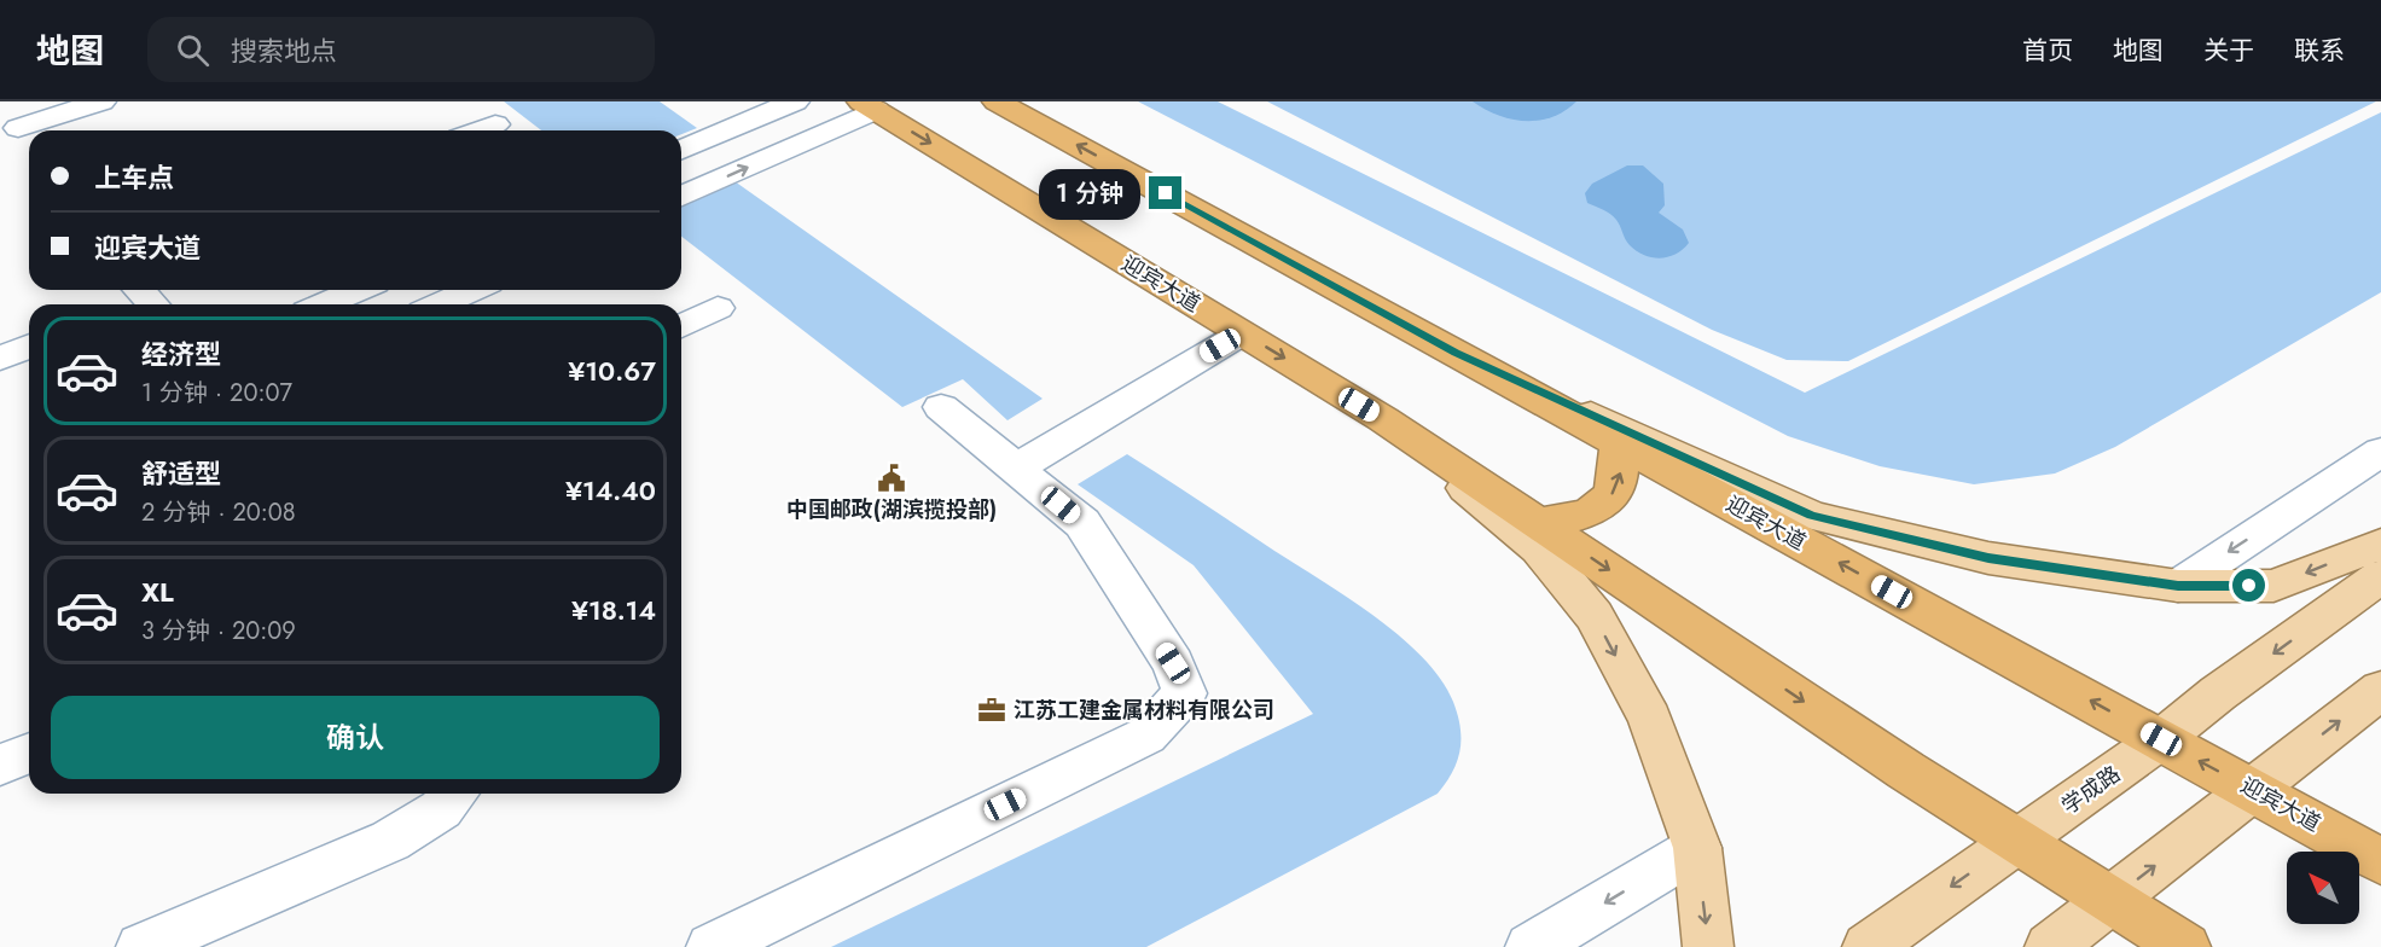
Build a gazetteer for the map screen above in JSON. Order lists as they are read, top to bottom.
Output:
{
  "streets": {
    "highway": ["迎宾大道"],
    "main road": ["学成路"]
  },
  "crossings": [
    ["迎宾大道", "学成路"]
  ],
  "places": {
    "public building": ["中国邮政(湖滨揽投部)"],
    "office": ["江苏工建金属材料有限公司"]
  },
  "north": "top left",
  "page": {
    "header": "地图",
    "search": "搜索地点",
    "nav": [
      "首页",
      "地图",
      "关于",
      "联系"
    ],
    "banner": ["上车点", "迎宾大道"],
    "bubble": "1 分钟",
    "list": [
      {
        "name": "经济型",
        "note": "1 分钟 · 20:07",
        "value": "¥10.67"
      },
      {
        "name": "舒适型",
        "note": "2 分钟 · 20:08",
        "value": "¥14.40"
      },
      {
        "name": "XL",
        "note": "3 分钟 · 20:09",
        "value": "¥18.14"
      }
    ],
    "buttons": "确认"
  }
}
